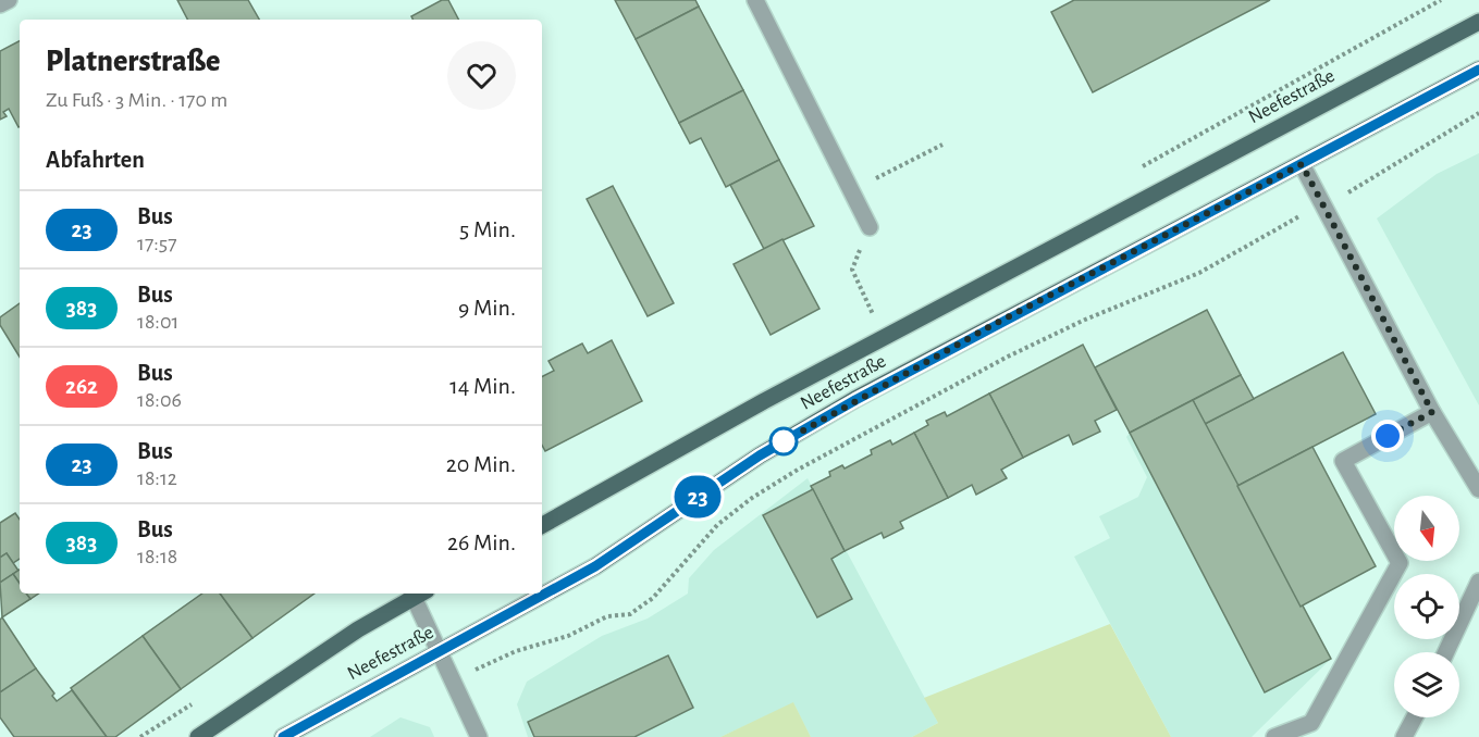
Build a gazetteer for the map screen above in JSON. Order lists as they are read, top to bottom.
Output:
{
  "streets": {
    "main road": ["Neefestraße"]
  },
  "lines": ["bus line 23"],
  "north": "bottom",
  "page": {
    "on_map": "23",
    "heading": [
      ["Platnerstraße", "Zu Fuß · 3 Min. · 170 m"],
      "Abfahrten"
    ],
    "list": [
      {
        "mark": "23",
        "name": "Bus",
        "note": "17:57",
        "value": "5 Min."
      },
      {
        "mark": "383",
        "name": "Bus",
        "note": "18:01",
        "value": "9 Min."
      },
      {
        "mark": "262",
        "name": "Bus",
        "note": "18:06",
        "value": "14 Min."
      },
      {
        "mark": "23",
        "name": "Bus",
        "note": "18:12",
        "value": "20 Min."
      },
      {
        "mark": "383",
        "name": "Bus",
        "note": "18:18",
        "value": "26 Min."
      }
    ]
  }
}
